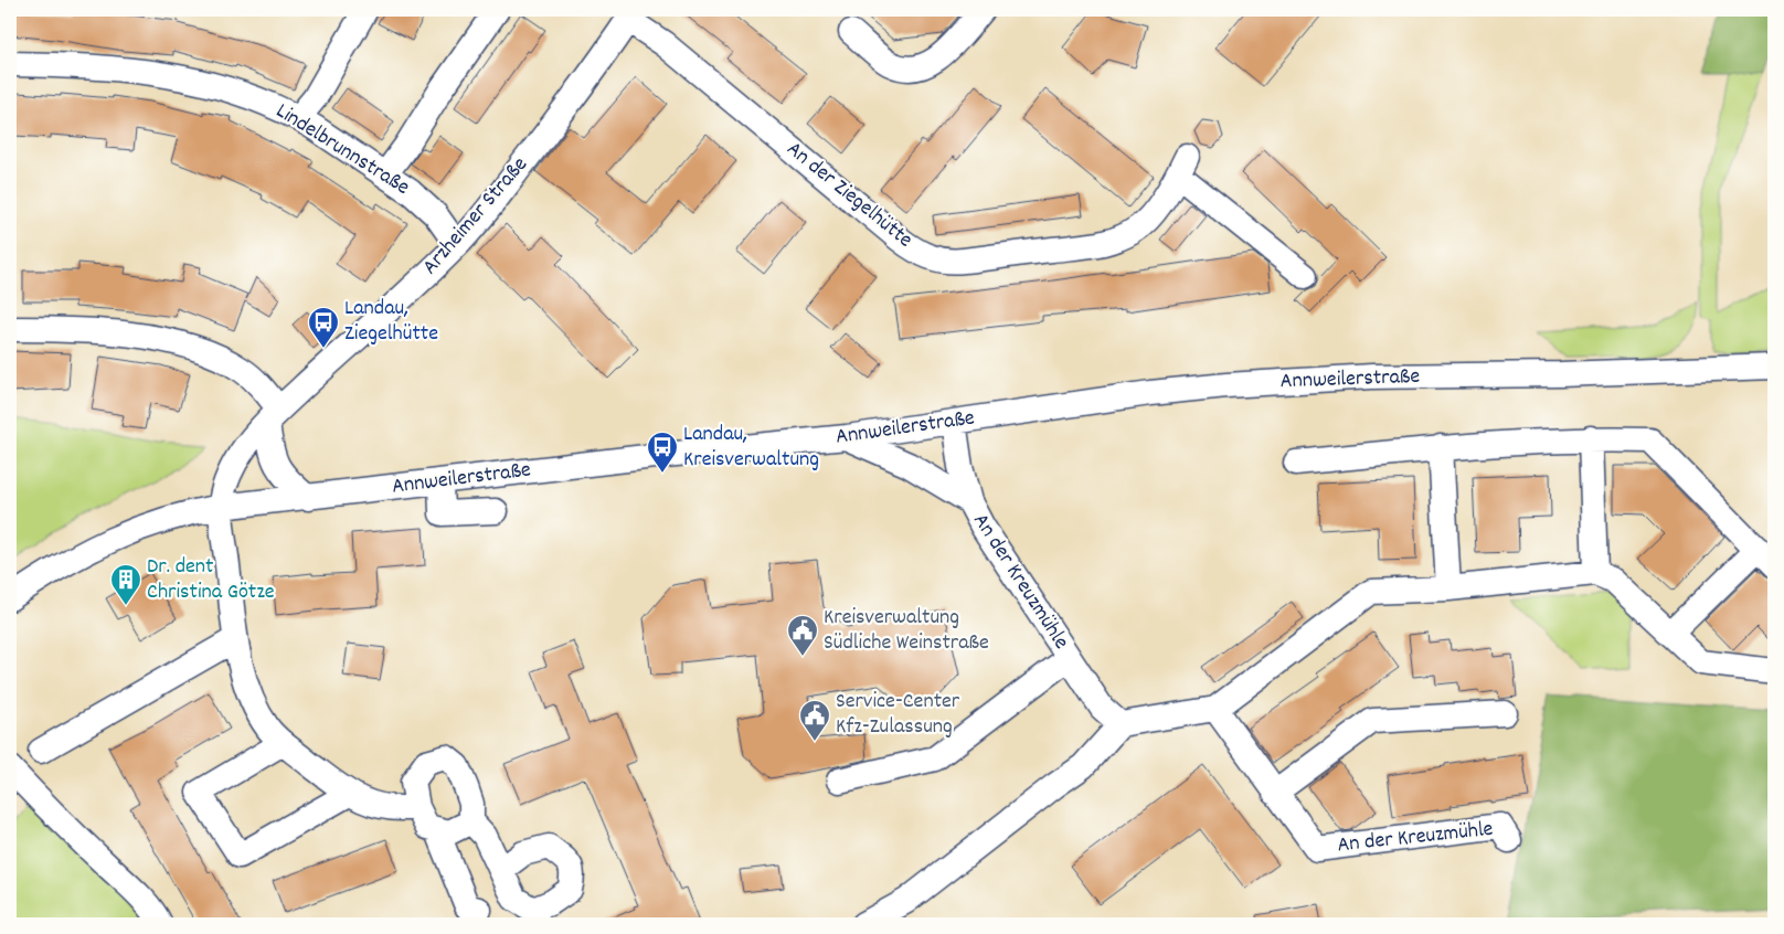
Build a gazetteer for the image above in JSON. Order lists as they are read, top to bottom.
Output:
{
  "streets": {
    "street": [
      "Lindelbrunnstraße",
      "An der Ziegelhütte",
      "Arzheimer Straße",
      "Annweilerstraße",
      "An der Kreuzmühle"
    ]
  },
  "crossings": [
    ["Lindelbrunnstraße", "Arzheimer Straße"],
    ["An der Ziegelhütte", "Arzheimer Straße"],
    ["Arzheimer Straße", "Annweilerstraße"],
    ["Annweilerstraße", "An der Kreuzmühle"]
  ],
  "places": {
    "bus stop": ["Landau, Ziegelhütte", "Landau, Kreisverwaltung"],
    "building": ["Dr. dent Christina Götze"],
    "public building": ["Kreisverwaltung Südliche Weinstraße", "Service-Center Kfz-Zulassung"]
  }
}
